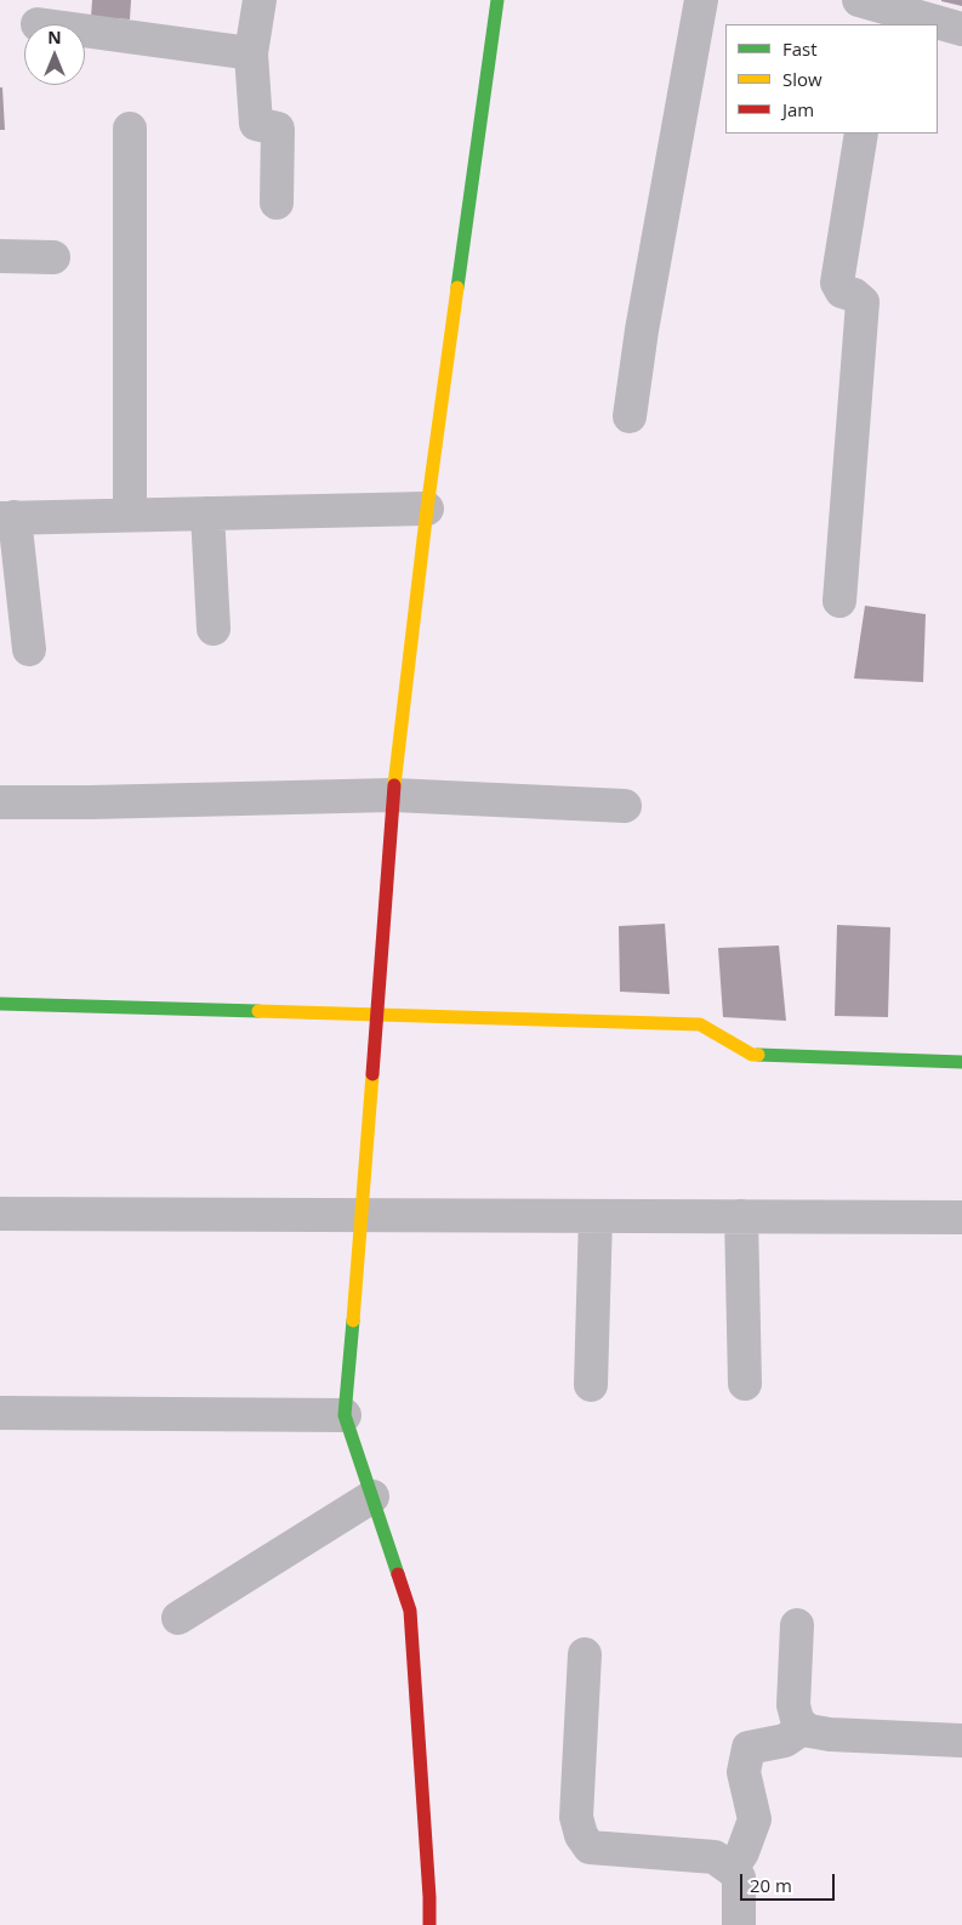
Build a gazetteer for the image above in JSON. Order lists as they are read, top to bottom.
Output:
{
  "legend": ["Fast", "Slow", "Jam"],
  "scale_bar": "20 m",
  "north": "top"
}
